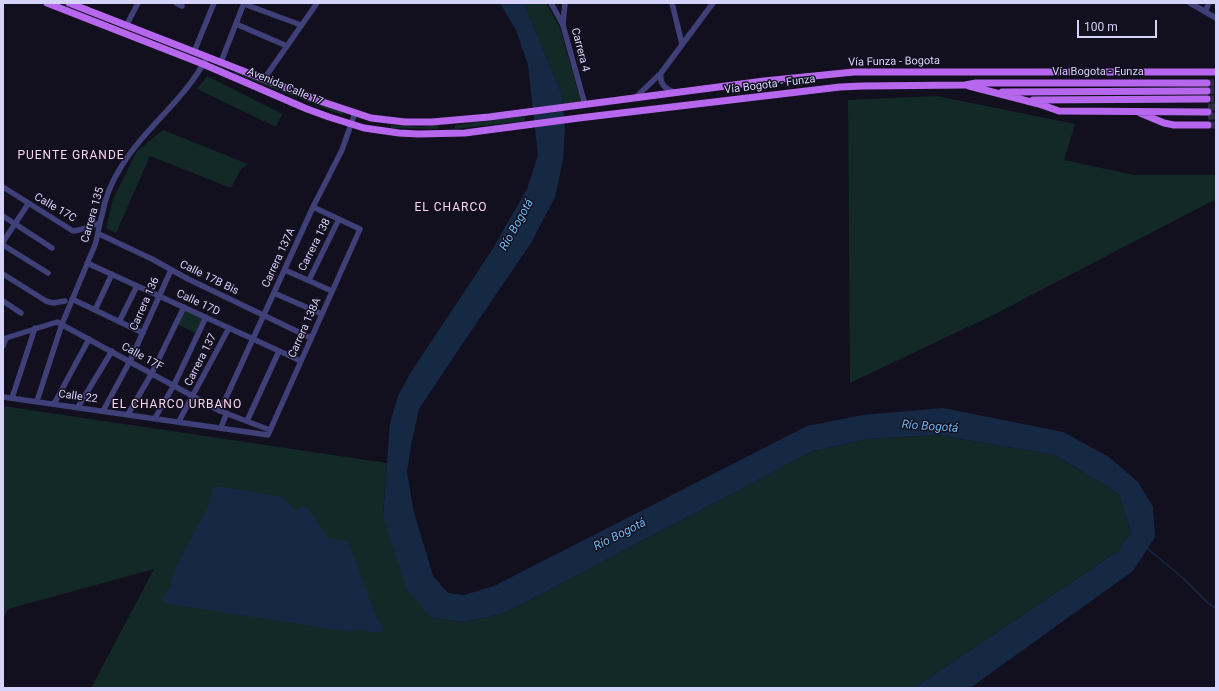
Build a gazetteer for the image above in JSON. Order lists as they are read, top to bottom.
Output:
{
  "streets": {
    "main road": ["Vía Funza - Bogota", "Vía Bogota - Funza", "Avenida Calle 17"],
    "street": [
      "Carrera 4",
      "Calle 17C",
      "Carrera 135",
      "Carrera 138",
      "Carrera 137A",
      "Calle 17B Bis",
      "Calle 17D",
      "Carrera 136",
      "Carrera 138A",
      "Calle 17F",
      "Carrera 137",
      "Calle 22"
    ]
  },
  "crossings": [
    ["Carrera 4", "Vía Funza - Bogota"],
    ["Vía Funza - Bogota", "Avenida Calle 17"],
    ["Vía Bogota - Funza", "Avenida Calle 17"],
    ["Avenida Calle 17", "Carrera 135"],
    ["Avenida Calle 17", "Carrera 137A"],
    ["Calle 17C", "Carrera 135"],
    ["Carrera 135", "Calle 17B Bis"],
    ["Carrera 135", "Calle 17D"],
    ["Carrera 135", "Calle 17F"],
    ["Carrera 135", "Calle 22"],
    ["Carrera 138", "Carrera 138A"],
    ["Carrera 137A", "Calle 17B Bis"],
    ["Carrera 137A", "Calle 17D"],
    ["Carrera 137A", "Calle 17F"],
    ["Calle 17B Bis", "Carrera 136"],
    ["Calle 17B Bis", "Carrera 138A"],
    ["Calle 17D", "Carrera 136"],
    ["Calle 17D", "Carrera 138A"],
    ["Calle 17D", "Carrera 137"],
    ["Carrera 136", "Calle 17F"],
    ["Carrera 136", "Calle 22"],
    ["Carrera 138A", "Calle 17F"],
    ["Carrera 138A", "Calle 22"],
    ["Calle 17F", "Carrera 137"],
    ["Calle 17F", "Calle 22"],
    ["Carrera 137", "Calle 22"]
  ],
  "districts": ["PUENTE GRANDE", "EL CHARCO", "EL CHARCO URBANO"],
  "water": ["Río Bogotá"],
  "scale_bar": "100 m"
}
